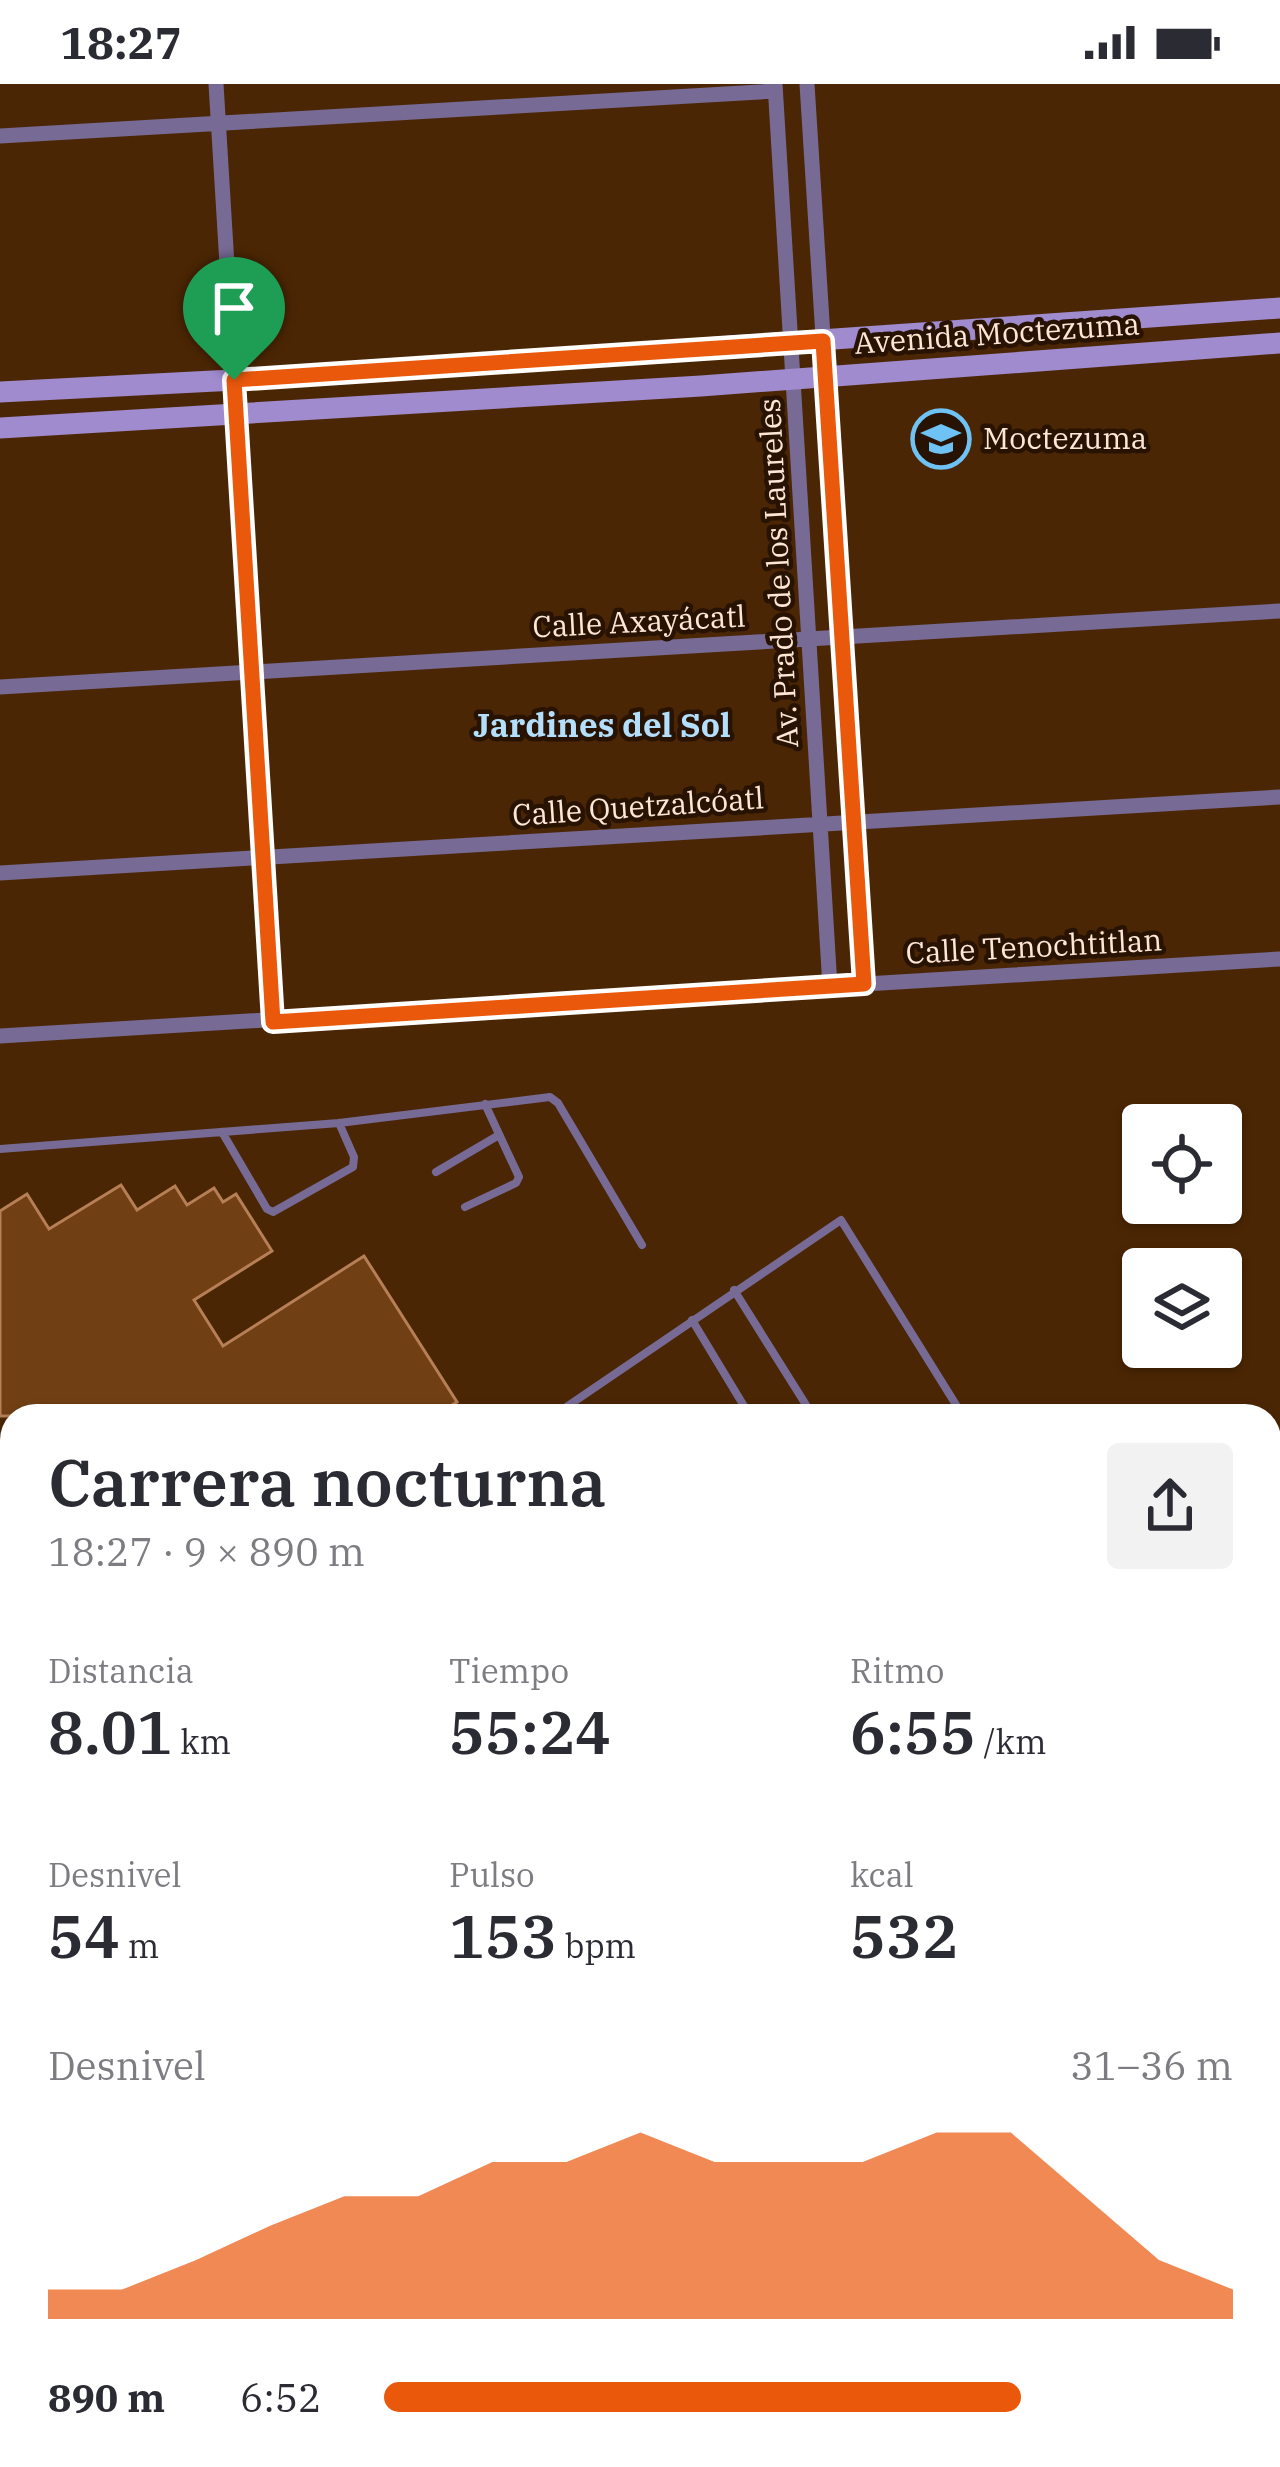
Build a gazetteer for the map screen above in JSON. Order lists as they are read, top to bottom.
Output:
{
  "streets": {
    "street": [
      "Avenida Moctezuma",
      "Av. Prado de los Laureles",
      "Calle Axayácatl",
      "Calle Quetzalcóatl",
      "Calle Tenochtitlan"
    ]
  },
  "crossings": [
    ["Avenida Moctezuma", "Av. Prado de los Laureles"],
    ["Av. Prado de los Laureles", "Calle Axayácatl"],
    ["Av. Prado de los Laureles", "Calle Quetzalcóatl"],
    ["Av. Prado de los Laureles", "Calle Tenochtitlan"]
  ],
  "districts": ["Jardines del Sol"],
  "places": {
    "school or university": ["Moctezuma"]
  },
  "page": {
    "status": "18:27",
    "heading": ["Carrera nocturna", "18:27 · 9 × 890 m"],
    "stats": [
      ["Distancia", "8.01 km"],
      ["Tiempo", "55:24"],
      ["Ritmo", "6:55 /km"],
      ["Desnivel", "54 m"],
      ["Pulso", "153 bpm"],
      ["kcal", "532"]
    ],
    "chart": ["Desnivel", "31–36 m"],
    "list": [
      {
        "name": "890 m",
        "note": "6:52"
      }
    ]
  }
}
